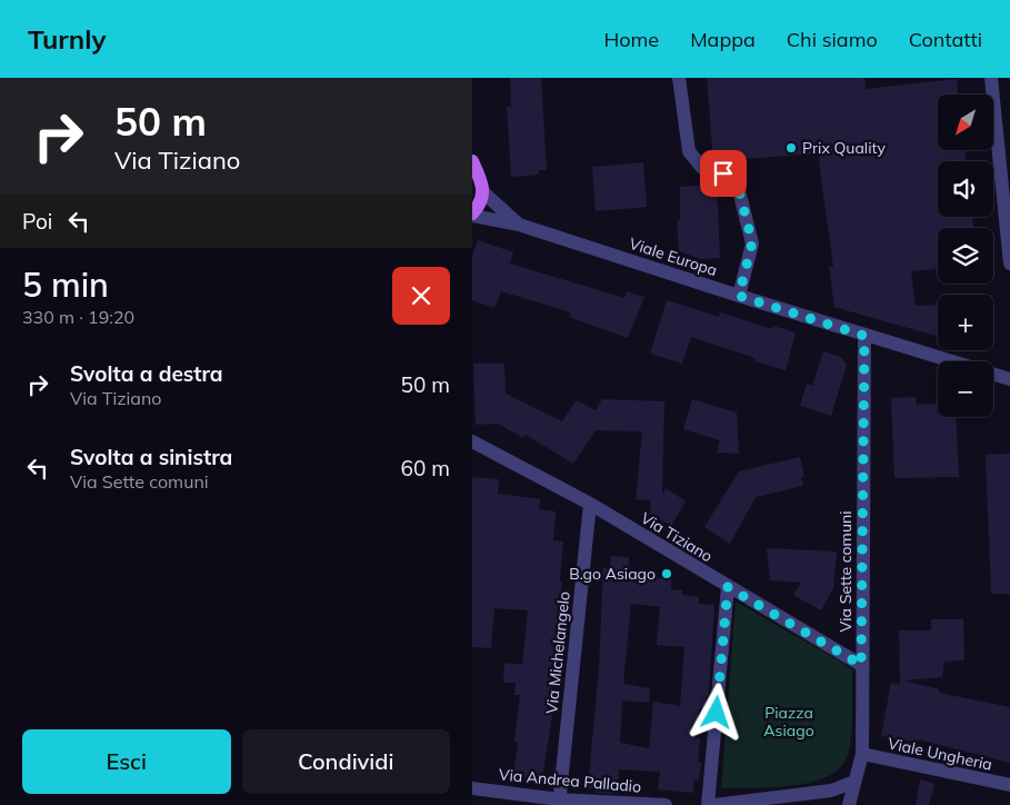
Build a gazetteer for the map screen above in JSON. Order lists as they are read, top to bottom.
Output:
{
  "streets": {
    "main road": ["Viale Europa"],
    "street": [
      "Via Tiziano",
      "Via Sette comuni",
      "Via Michelangelo",
      "Viale Ungheria",
      "Via Andrea Palladio"
    ]
  },
  "crossings": [
    ["Viale Europa", "Via Sette comuni"],
    ["Via Tiziano", "Via Sette comuni"],
    ["Via Tiziano", "Via Michelangelo"],
    ["Via Sette comuni", "Viale Ungheria"],
    ["Via Michelangelo", "Via Andrea Palladio"]
  ],
  "parks": ["Piazza Asiago"],
  "places": ["Prix Quality", "B.go Asiago"],
  "north": "bottom left",
  "page": {
    "header": "Turnly",
    "nav": [
      "Home",
      "Mappa",
      "Chi siamo",
      "Contatti"
    ],
    "turn": ["50 m", "Via Tiziano"],
    "map_buttons": ["+", "−"],
    "then": "Poi",
    "heading": ["5 min", "330 m · 19:20"],
    "list": [
      {
        "name": "Svolta a destra",
        "note": "Via Tiziano",
        "value": "50 m"
      },
      {
        "name": "Svolta a sinistra",
        "note": "Via Sette comuni",
        "value": "60 m"
      }
    ],
    "buttons": ["Esci", "Condividi"]
  }
}
